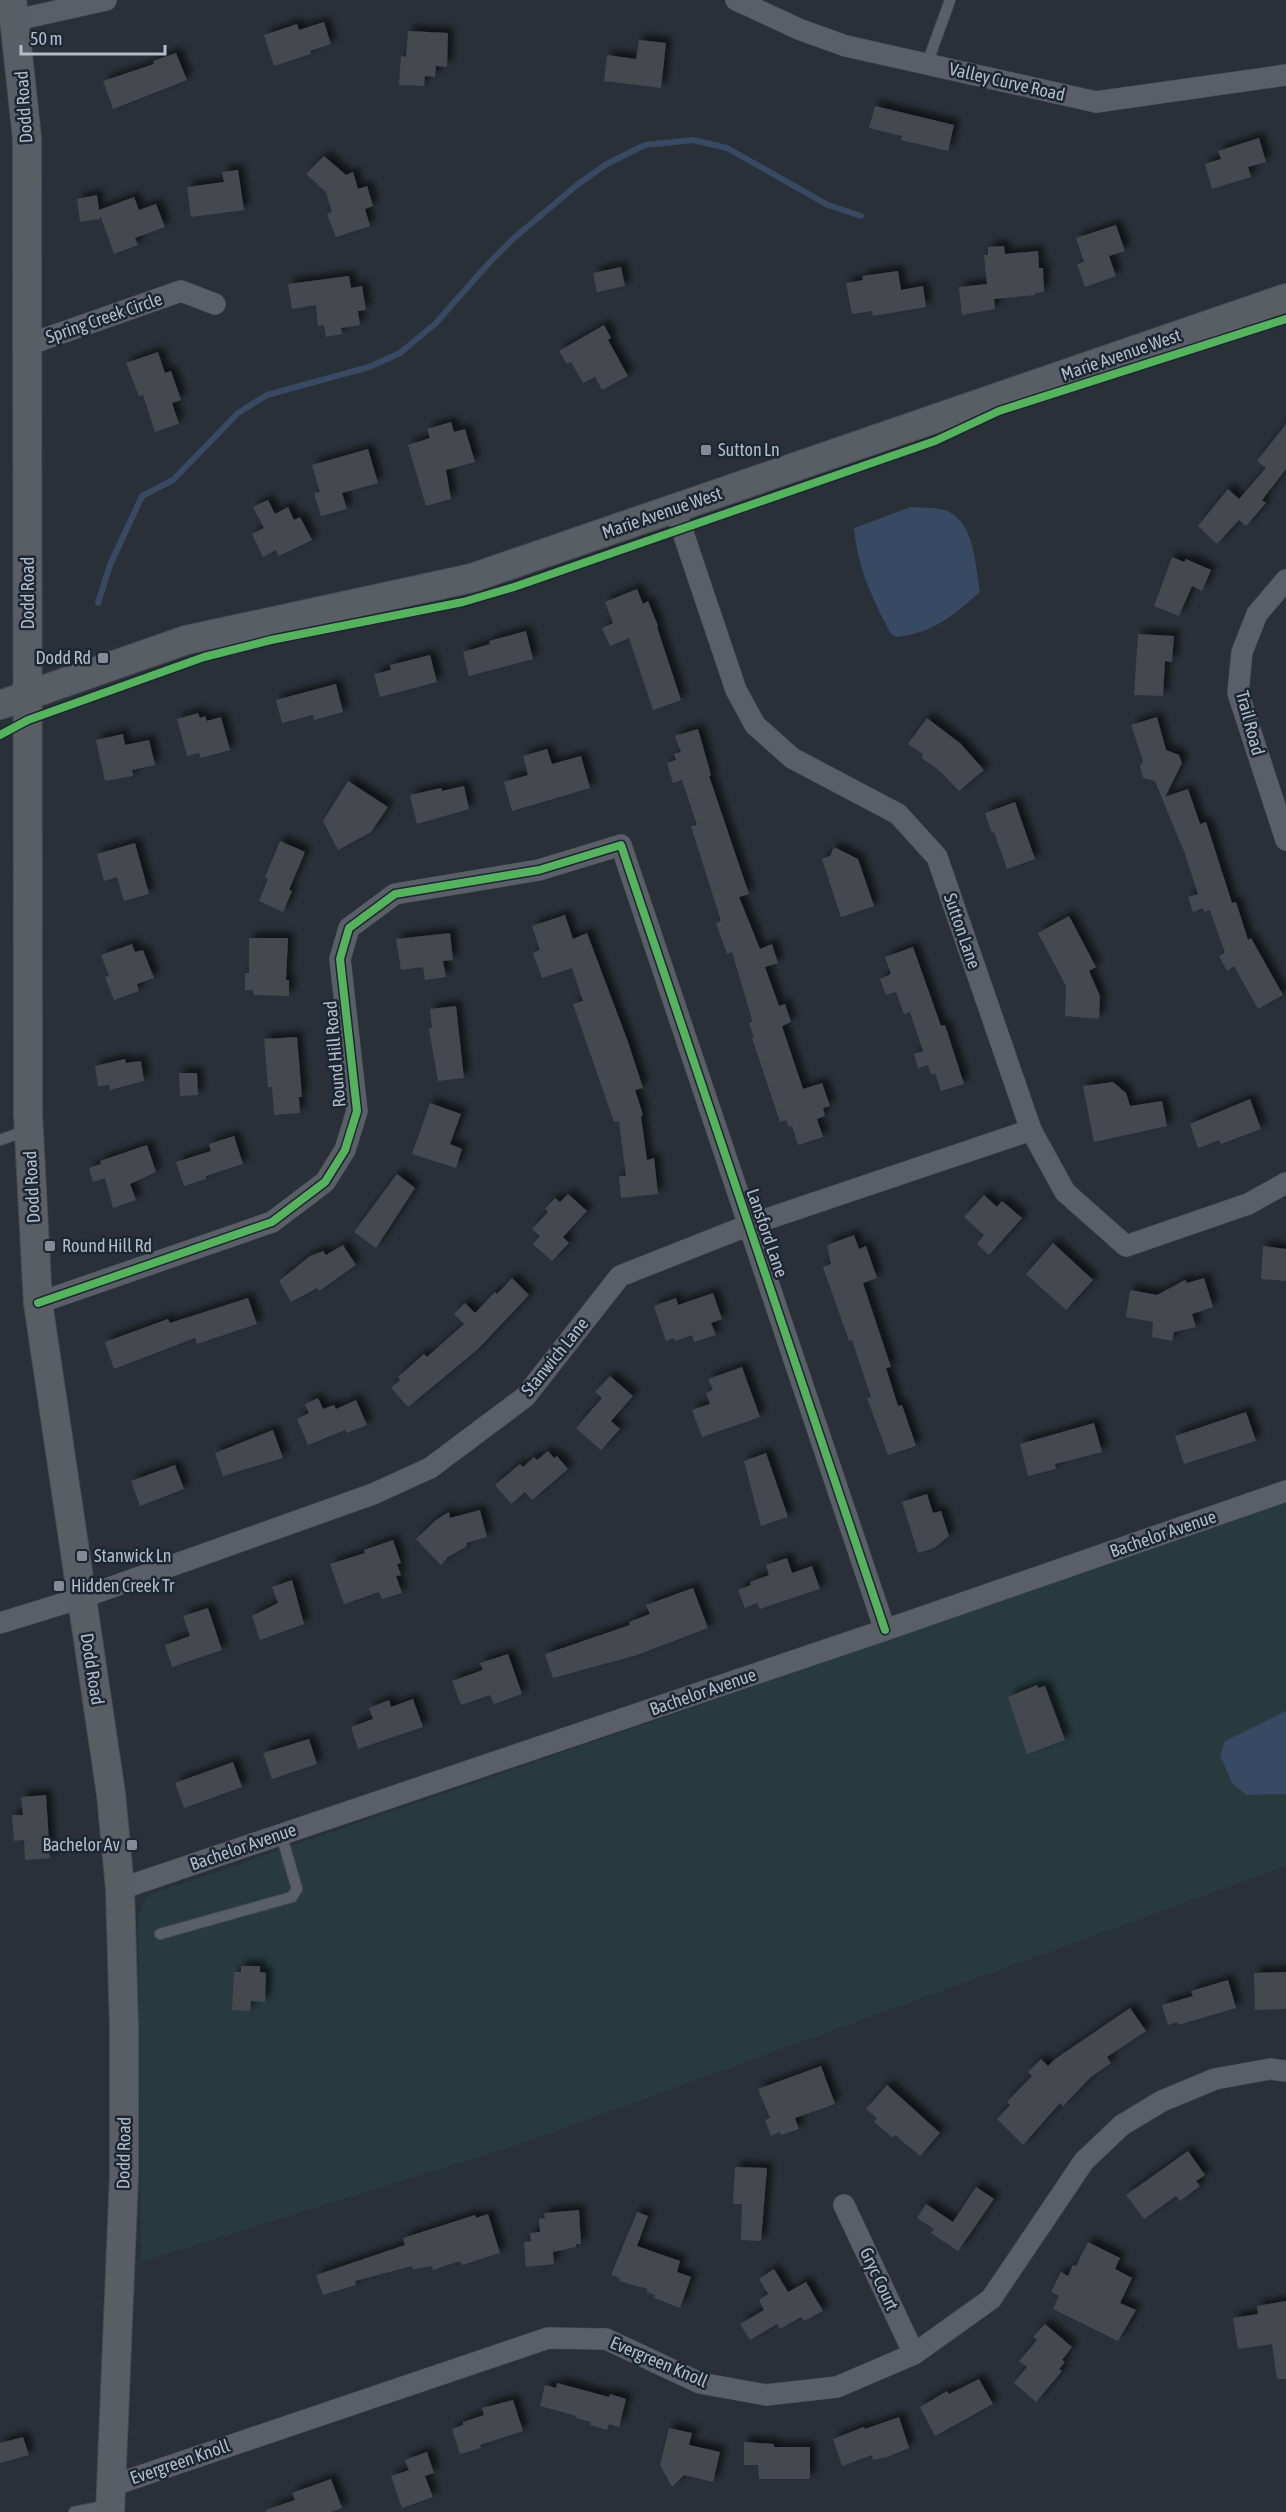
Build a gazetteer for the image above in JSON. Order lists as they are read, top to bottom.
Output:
{
  "streets": {
    "main road": ["Dodd Road", "Marie Avenue West"],
    "street": [
      "Valley Curve Road",
      "Spring Creek Circle",
      "Trail Road",
      "Sutton Lane",
      "Round Hill Road",
      "Lansford Lane",
      "Stanwich Lane",
      "Bachelor Avenue",
      "Gryc Court",
      "Evergreen Knoll"
    ]
  },
  "crossings": [
    ["Dodd Road", "Spring Creek Circle"],
    ["Dodd Road", "Marie Avenue West"],
    ["Dodd Road", "Round Hill Road"],
    ["Dodd Road", "Stanwich Lane"],
    ["Dodd Road", "Bachelor Avenue"],
    ["Dodd Road", "Evergreen Knoll"],
    ["Marie Avenue West", "Sutton Lane"],
    ["Sutton Lane", "Stanwich Lane"],
    ["Round Hill Road", "Lansford Lane"],
    ["Lansford Lane", "Stanwich Lane"],
    ["Lansford Lane", "Bachelor Avenue"],
    ["Gryc Court", "Evergreen Knoll"]
  ],
  "places": {
    "transit": [
      "Sutton Ln",
      "Dodd Rd",
      "Round Hill Rd",
      "Stanwick Ln",
      "Hidden Creek Tr",
      "Bachelor Av"
    ]
  },
  "scale_bar": "50 m"
}
